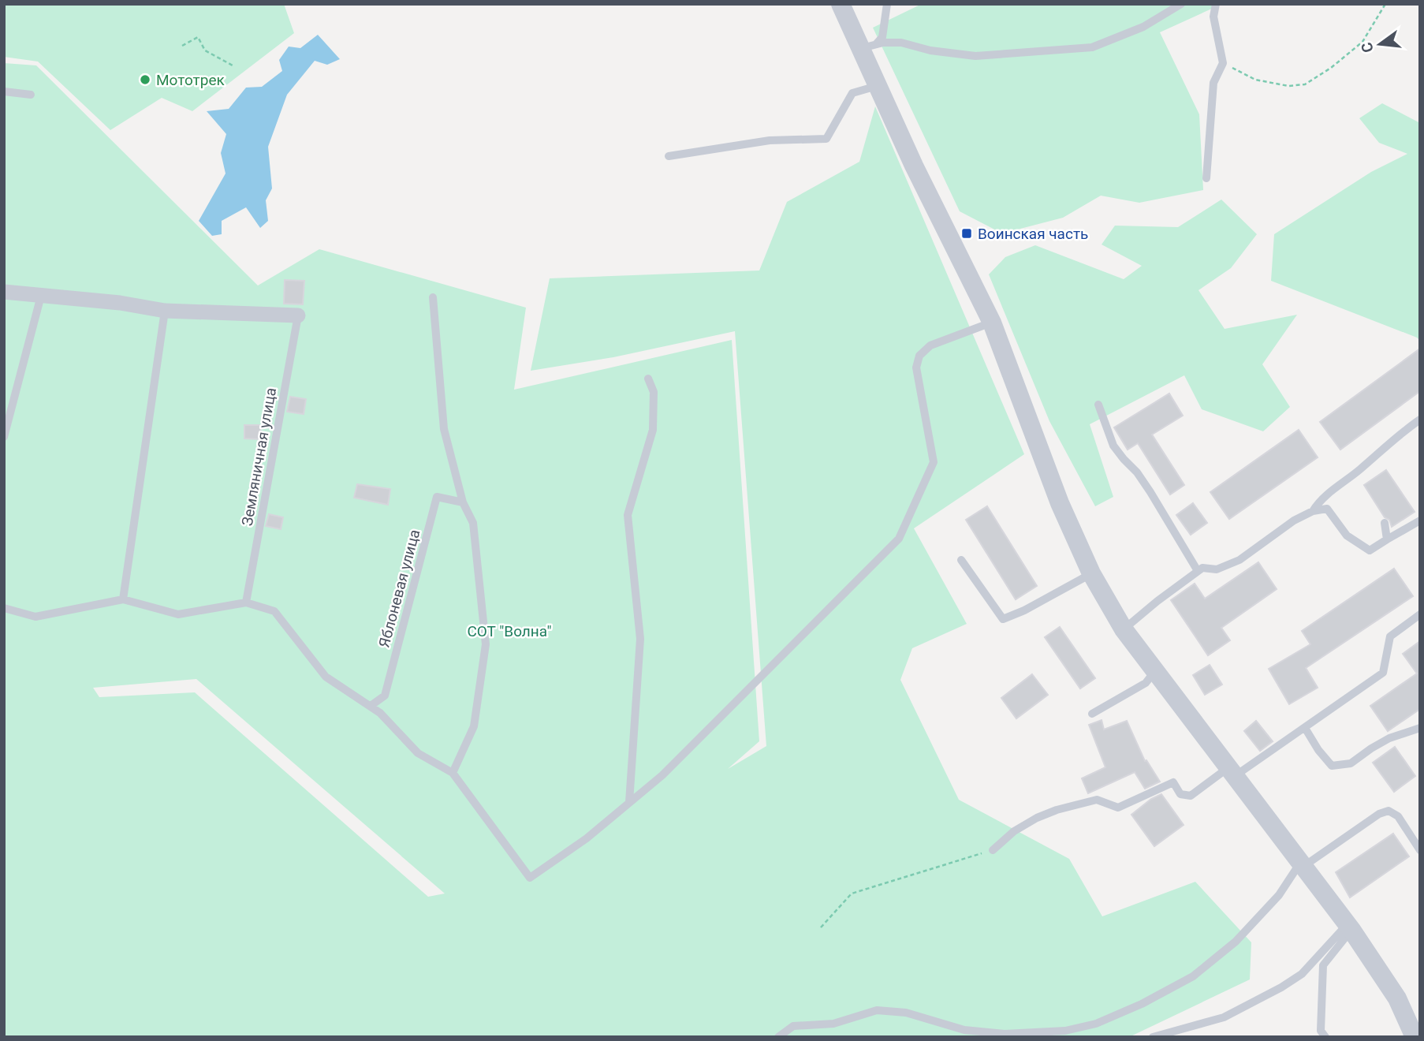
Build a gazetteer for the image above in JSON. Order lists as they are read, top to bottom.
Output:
{
  "streets": {
    "lane": ["Земляничная улица", "Яблоневая улица"]
  },
  "parks": ["СОТ \"Волна\""],
  "places": {
    "other": ["Мототрек"],
    "transit": ["Воинская часть"]
  },
  "north": "left"
}
